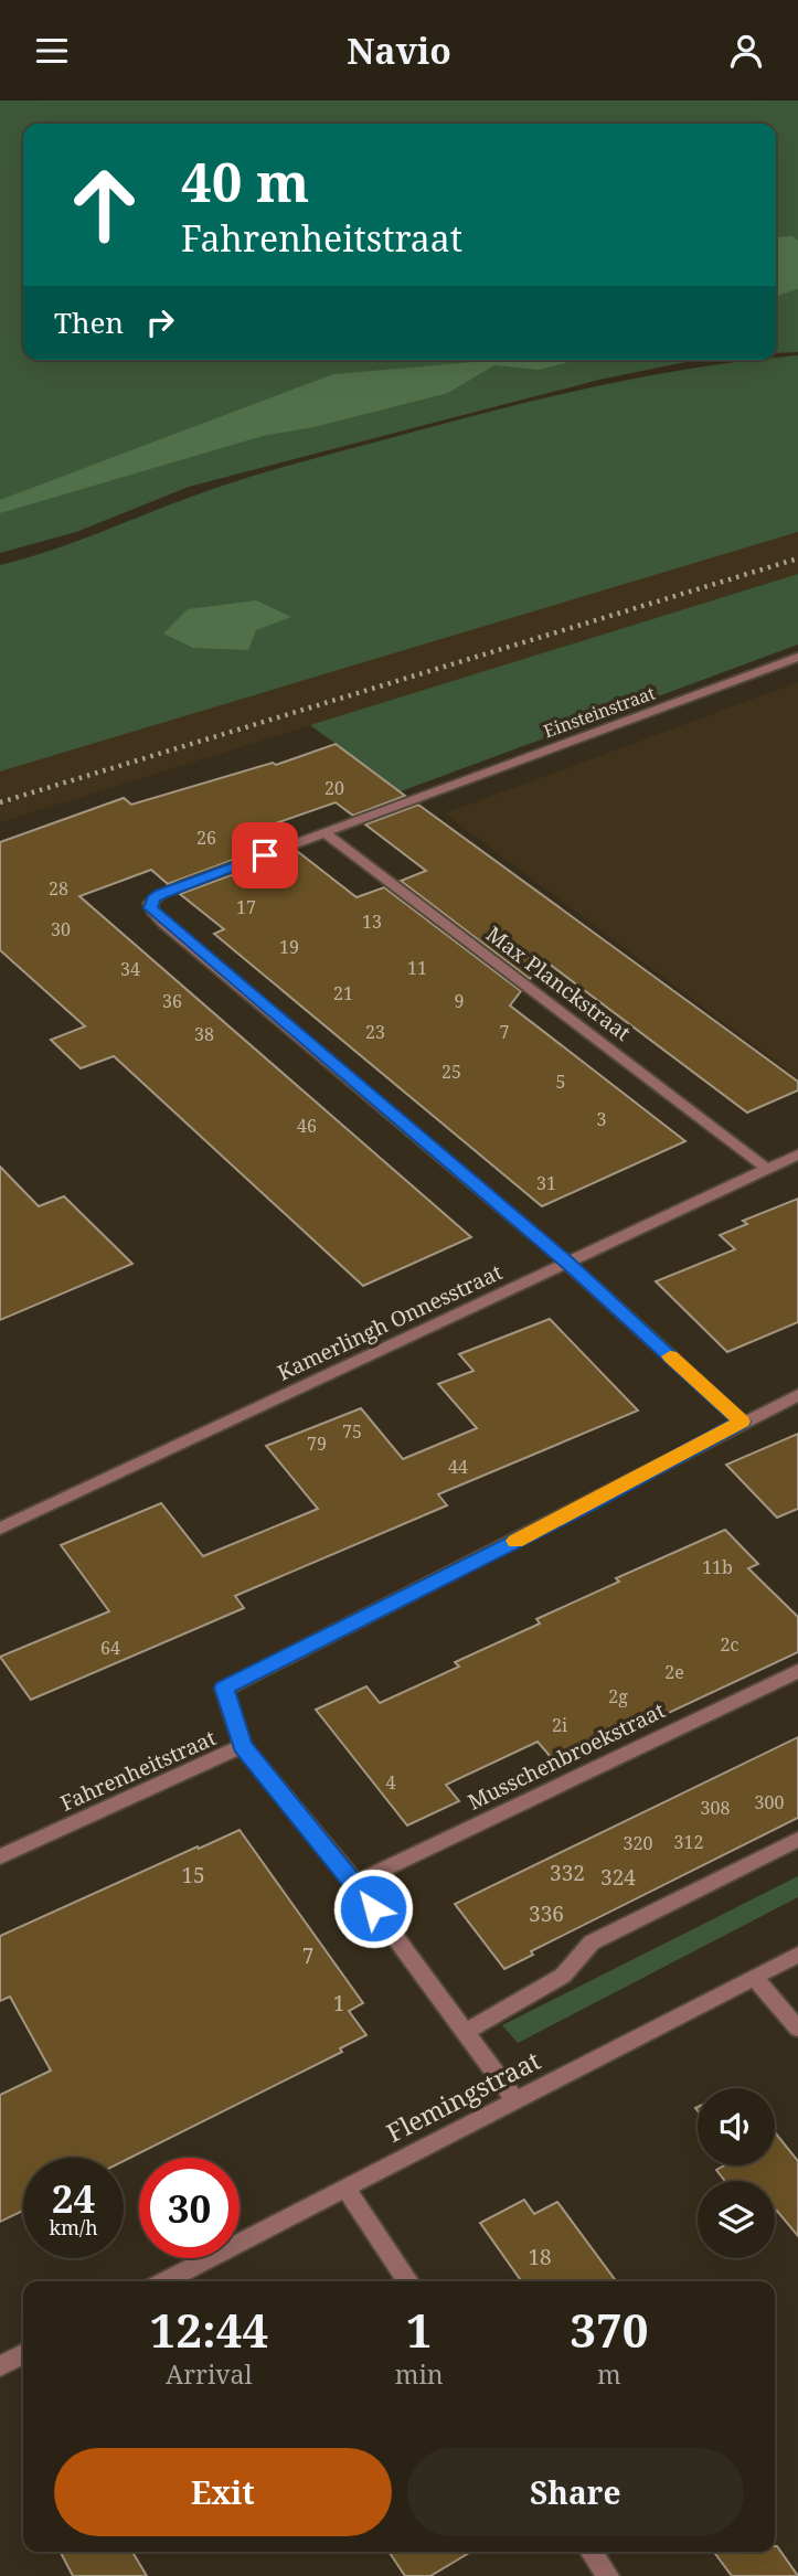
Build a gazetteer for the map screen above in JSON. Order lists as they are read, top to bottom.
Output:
{
  "streets": {
    "street": [
      "Einsteinstraat",
      "Max Planckstraat",
      "Kamerlingh Onnesstraat",
      "Musschenbroekstraat",
      "Fahrenheitstraat",
      "Flemingstraat"
    ]
  },
  "crossings": [
    ["Einsteinstraat", "Max Planckstraat"],
    ["Max Planckstraat", "Kamerlingh Onnesstraat"]
  ],
  "house_numbers": [
    "20",
    "26",
    "28",
    "17",
    "13",
    "30",
    "19",
    "11",
    "34",
    "21",
    "36",
    "9",
    "23",
    "7",
    "38",
    "25",
    "5",
    "3",
    "46",
    "31",
    "75",
    "79",
    "44",
    "11b",
    "2c",
    "64",
    "2e",
    "2g",
    "2i",
    "4",
    "300",
    "308",
    "312",
    "320",
    "332",
    "15",
    "324",
    "336",
    "7",
    "1",
    "18"
  ],
  "page": {
    "header": "Navio",
    "turn": ["40 m", "Fahrenheitstraat"],
    "then": "Then",
    "speed": "24 km/h",
    "limit": "30",
    "eta": [
      "12:44",
      "Arrival",
      "1",
      "min",
      "370",
      "m"
    ],
    "buttons": ["Exit", "Share"]
  }
}
